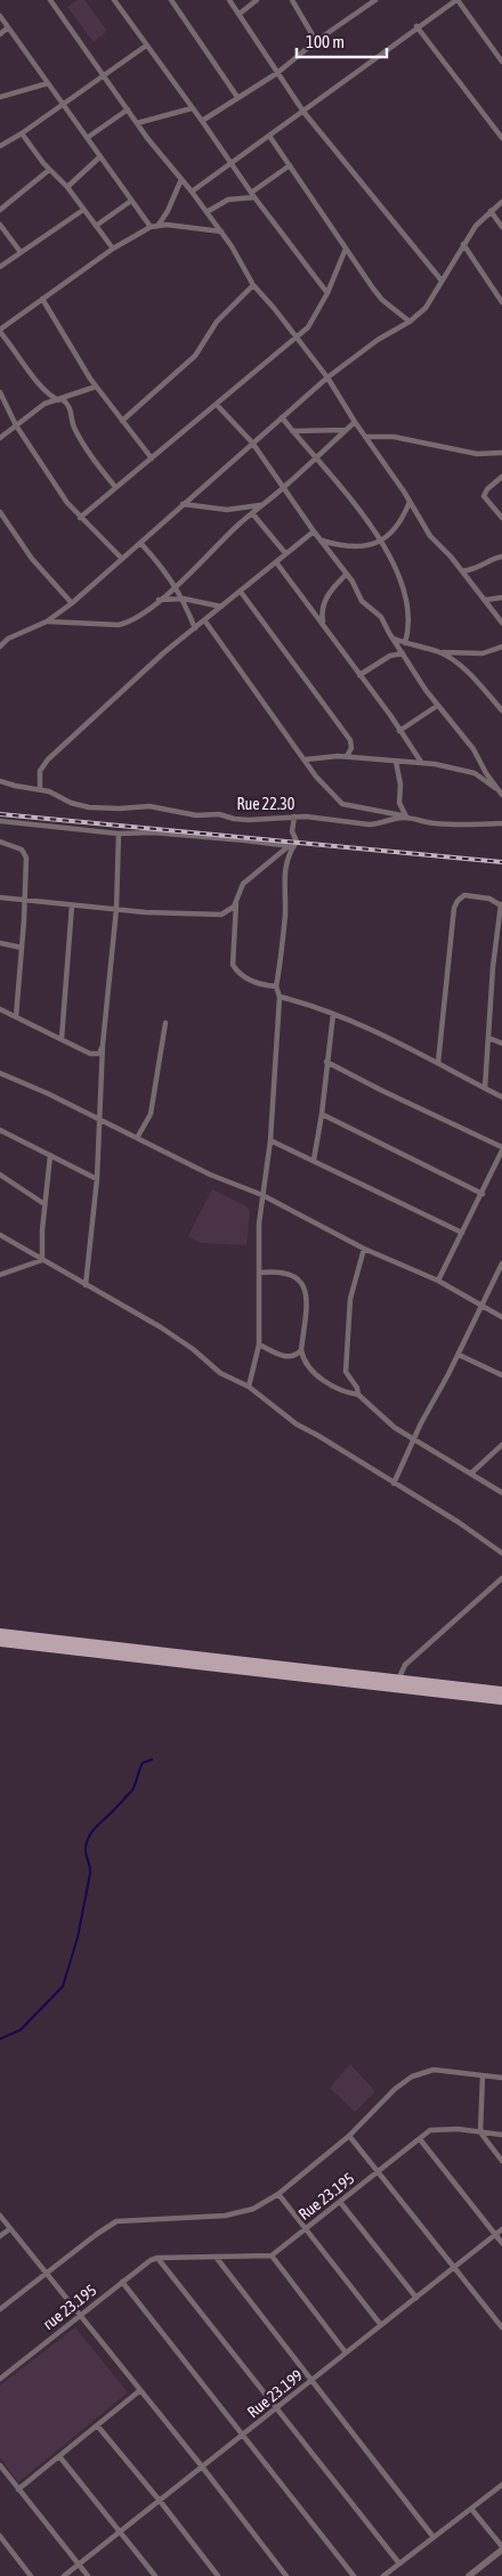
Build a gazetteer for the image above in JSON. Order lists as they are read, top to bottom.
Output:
{
  "streets": {
    "street": [
      "Rue 22.30",
      "Rue 23.195",
      "rue 23.195",
      "Rue 23.199"
    ]
  },
  "scale_bar": "100 m"
}
